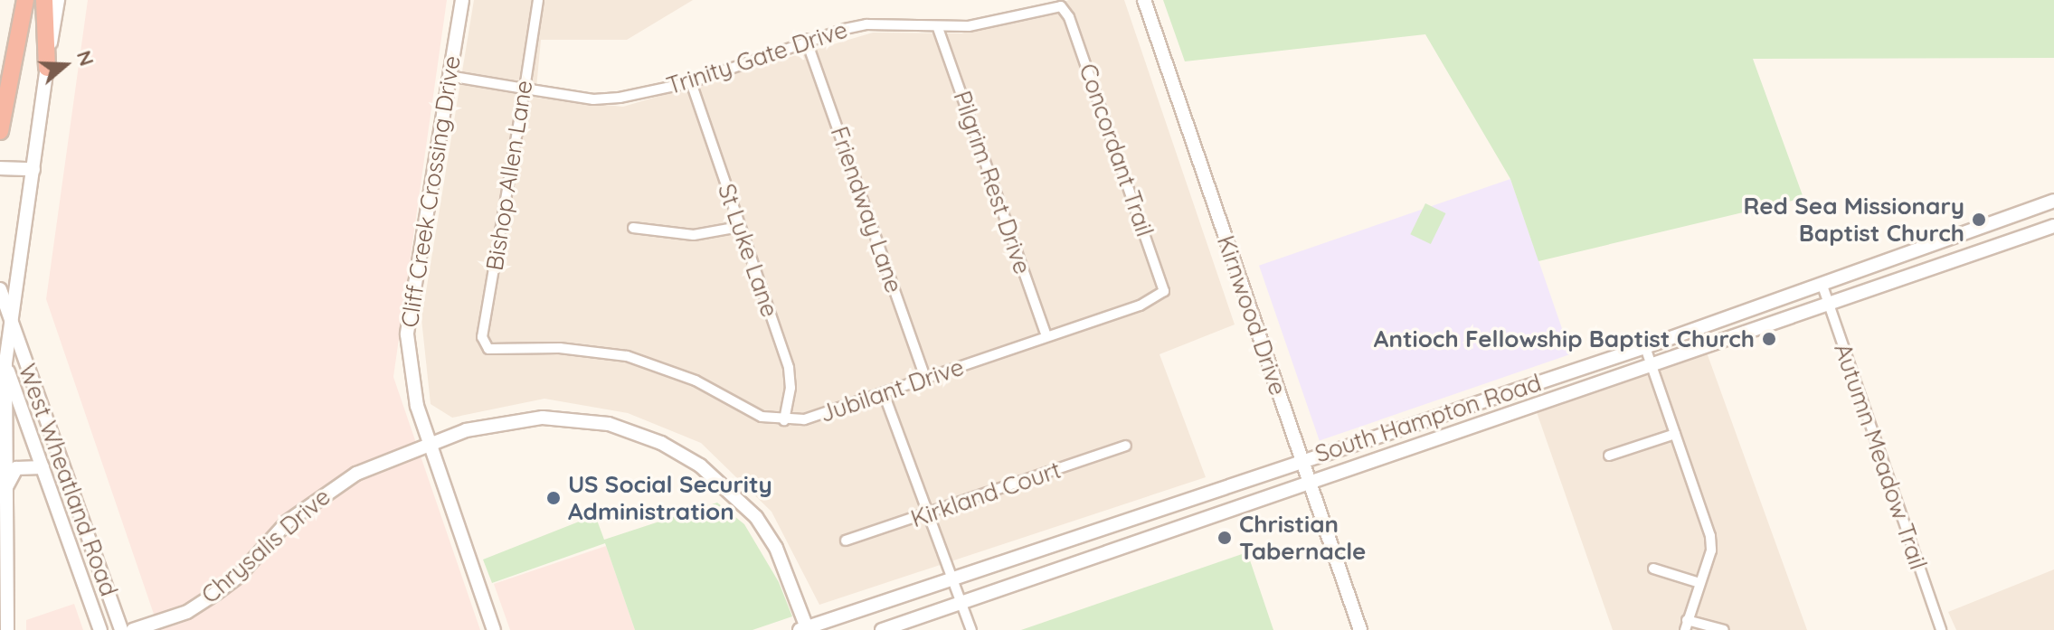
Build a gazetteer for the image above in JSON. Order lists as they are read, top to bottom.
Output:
{
  "streets": {
    "main road": [
      "Cliff Creek Crossing Drive",
      "Kirnwood Drive",
      "South Hampton Road",
      "West Wheatland Road",
      "Chrysalis Drive"
    ],
    "street": [
      "Trinity Gate Drive",
      "Concordant Trail",
      "Bishop Allen Lane",
      "Pilgrim Rest Drive",
      "Friendway Lane",
      "St Luke Lane",
      "Jubilant Drive",
      "Autumn Meadow Trail",
      "Kirkland Court"
    ]
  },
  "crossings": [
    ["Trinity Gate Drive", "Concordant Trail"],
    ["Trinity Gate Drive", "Bishop Allen Lane"],
    ["Trinity Gate Drive", "Pilgrim Rest Drive"],
    ["Trinity Gate Drive", "Cliff Creek Crossing Drive"],
    ["Trinity Gate Drive", "Friendway Lane"],
    ["Trinity Gate Drive", "St Luke Lane"],
    ["Concordant Trail", "Jubilant Drive"],
    ["Bishop Allen Lane", "Jubilant Drive"],
    ["Pilgrim Rest Drive", "Jubilant Drive"],
    ["Cliff Creek Crossing Drive", "Chrysalis Drive"],
    ["Friendway Lane", "Jubilant Drive"],
    ["St Luke Lane", "Jubilant Drive"],
    ["Kirnwood Drive", "South Hampton Road"],
    ["South Hampton Road", "Autumn Meadow Trail"],
    ["South Hampton Road", "Chrysalis Drive"]
  ],
  "places": [
    "Red Sea Missionary Baptist Church",
    "Antioch Fellowship Baptist Church",
    "US Social Security Administration",
    "Christian Tabernacle"
  ],
  "north": "right"
}
